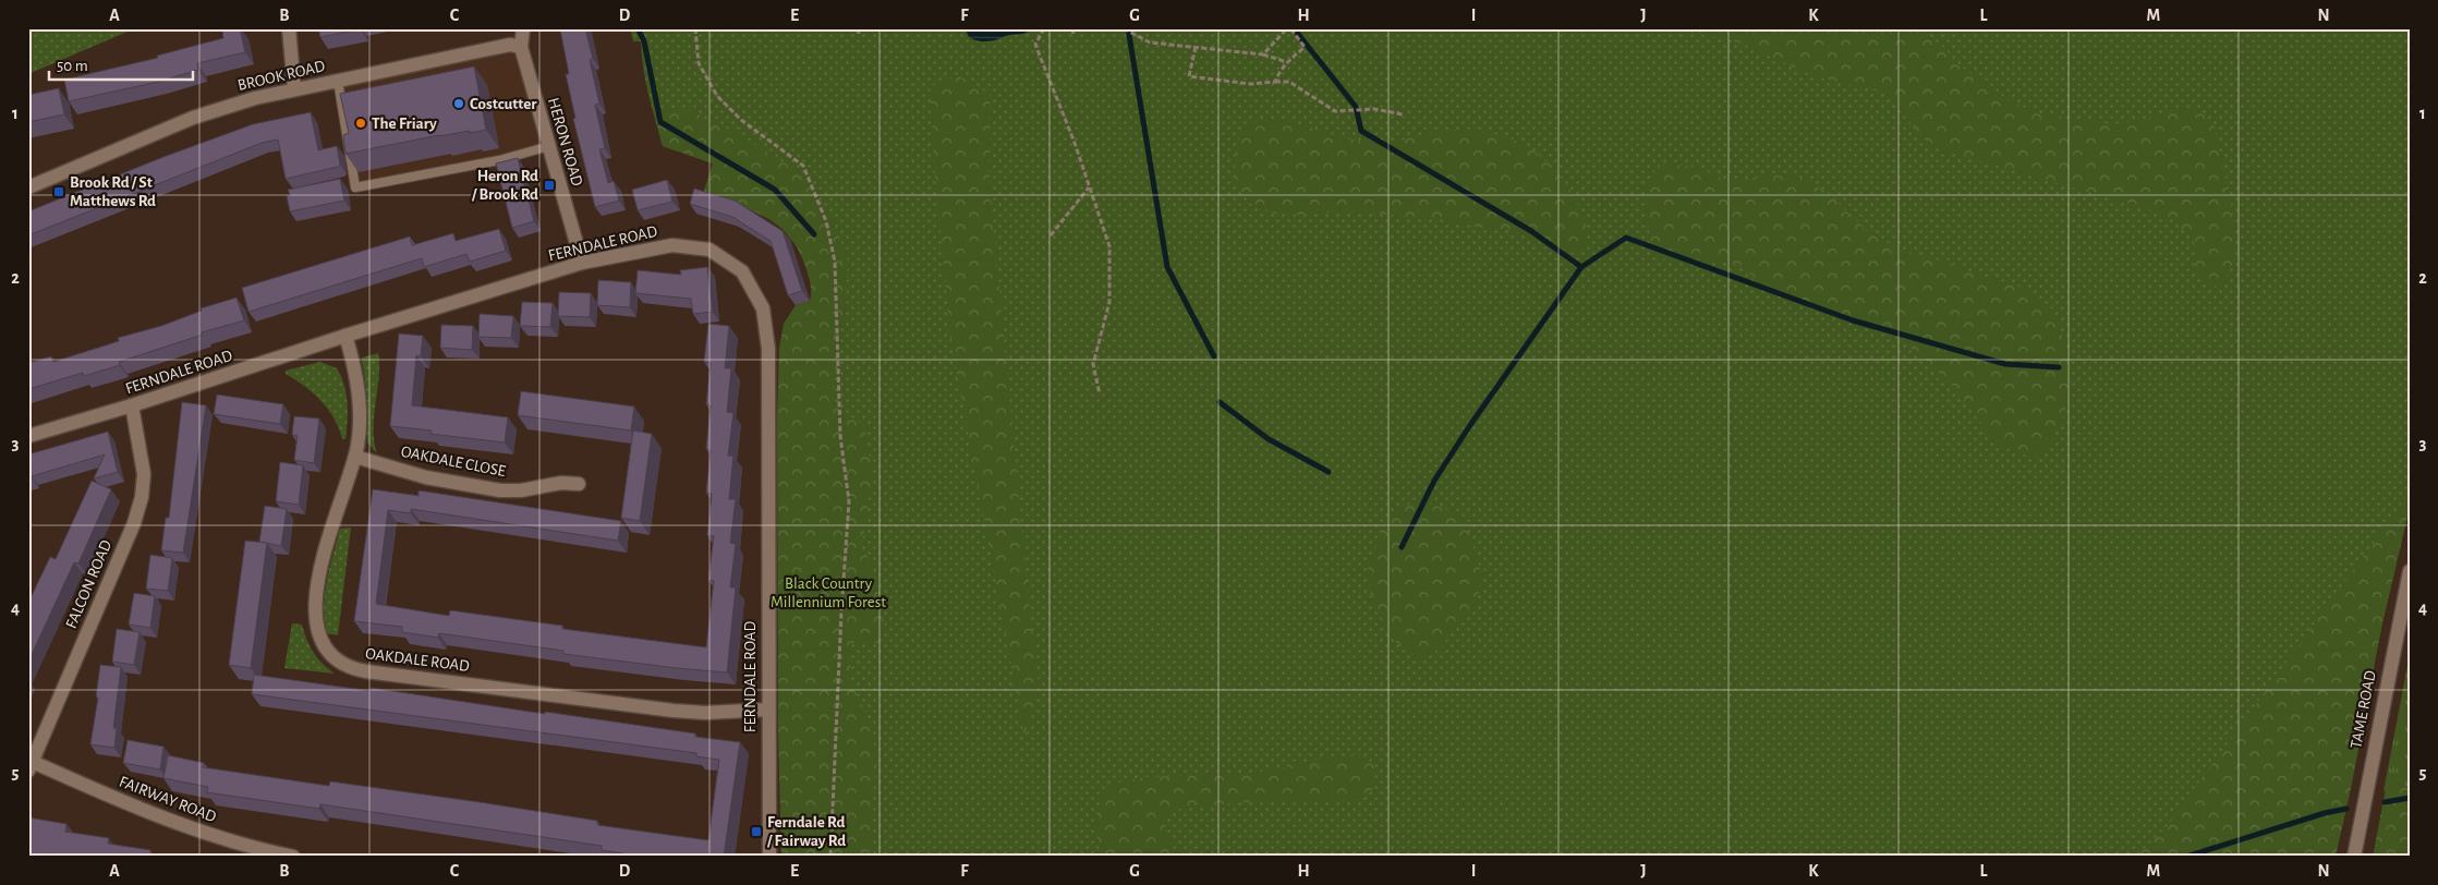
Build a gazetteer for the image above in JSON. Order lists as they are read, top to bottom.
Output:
{
  "streets": {
    "street": [
      "BROOK ROAD",
      "HERON ROAD",
      "FERNDALE ROAD",
      "OAKDALE CLOSE",
      "FALCON ROAD",
      "OAKDALE ROAD",
      "TAME ROAD",
      "FAIRWAY ROAD"
    ]
  },
  "crossings": [
    ["BROOK ROAD", "HERON ROAD"],
    ["HERON ROAD", "FERNDALE ROAD"],
    ["FERNDALE ROAD", "FALCON ROAD"],
    ["FERNDALE ROAD", "OAKDALE ROAD"],
    ["OAKDALE CLOSE", "OAKDALE ROAD"],
    ["FALCON ROAD", "FAIRWAY ROAD"]
  ],
  "parks": ["Black Country Millennium Forest"],
  "places": {
    "other": ["Costcutter", "The Friary"],
    "transit": ["Heron Rd / Brook Rd", "Brook Rd / St Matthews Rd", "Ferndale Rd / Fairway Rd"]
  },
  "scale_bar": "50 m",
  "grid": {
    "columns": [
      "A",
      "B",
      "C",
      "D",
      "E",
      "F",
      "G",
      "H",
      "I",
      "J",
      "K",
      "L",
      "M",
      "N"
    ],
    "rows": [
      "1",
      "2",
      "3",
      "4",
      "5"
    ]
  }
}
